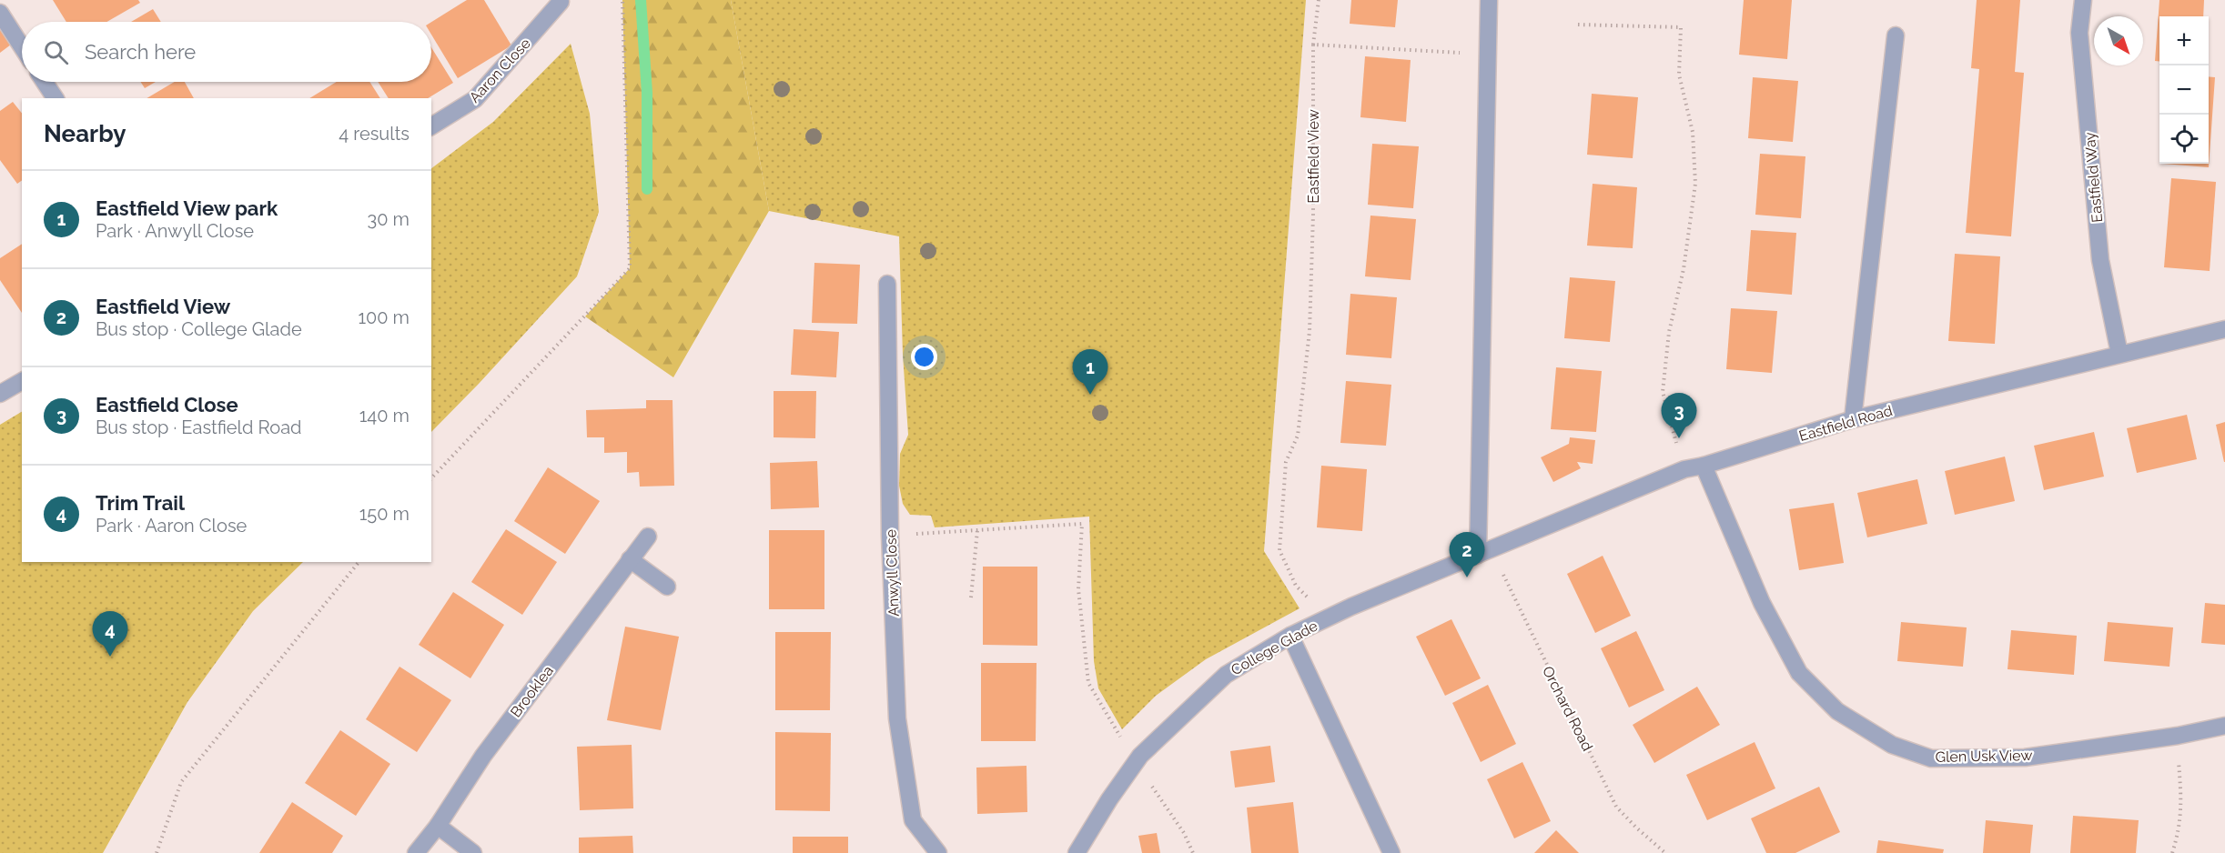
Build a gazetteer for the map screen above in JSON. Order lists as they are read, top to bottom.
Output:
{
  "streets": {
    "street": [
      "Aaron Close",
      "Eastfield Way",
      "Eastfield Road",
      "Anwyll Close",
      "College Glade",
      "Brooklea",
      "Glen Usk View"
    ],
    "path": ["Eastfield View", "Orchard Road"]
  },
  "crossings": [
    ["Eastfield View", "College Glade"],
    ["Eastfield Way", "Eastfield Road"],
    ["Eastfield Road", "College Glade"],
    ["Eastfield Road", "Orchard Road"],
    ["Eastfield Road", "Glen Usk View"],
    ["College Glade", "Orchard Road"]
  ],
  "north": "bottom right",
  "page": {
    "map_buttons": ["+", "−"],
    "search": "Search here",
    "heading": ["Nearby", "4 results"],
    "list": [
      {
        "mark": "1",
        "name": "Eastfield View park",
        "note": "Park · Anwyll Close",
        "value": "30 m"
      },
      {
        "mark": "2",
        "name": "Eastfield View",
        "note": "Bus stop · College Glade",
        "value": "100 m"
      },
      {
        "mark": "3",
        "name": "Eastfield Close",
        "note": "Bus stop · Eastfield Road",
        "value": "140 m"
      },
      {
        "mark": "4",
        "name": "Trim Trail",
        "note": "Park · Aaron Close",
        "value": "150 m"
      }
    ],
    "pins": [
      "1",
      "3",
      "2",
      "4"
    ]
  }
}
